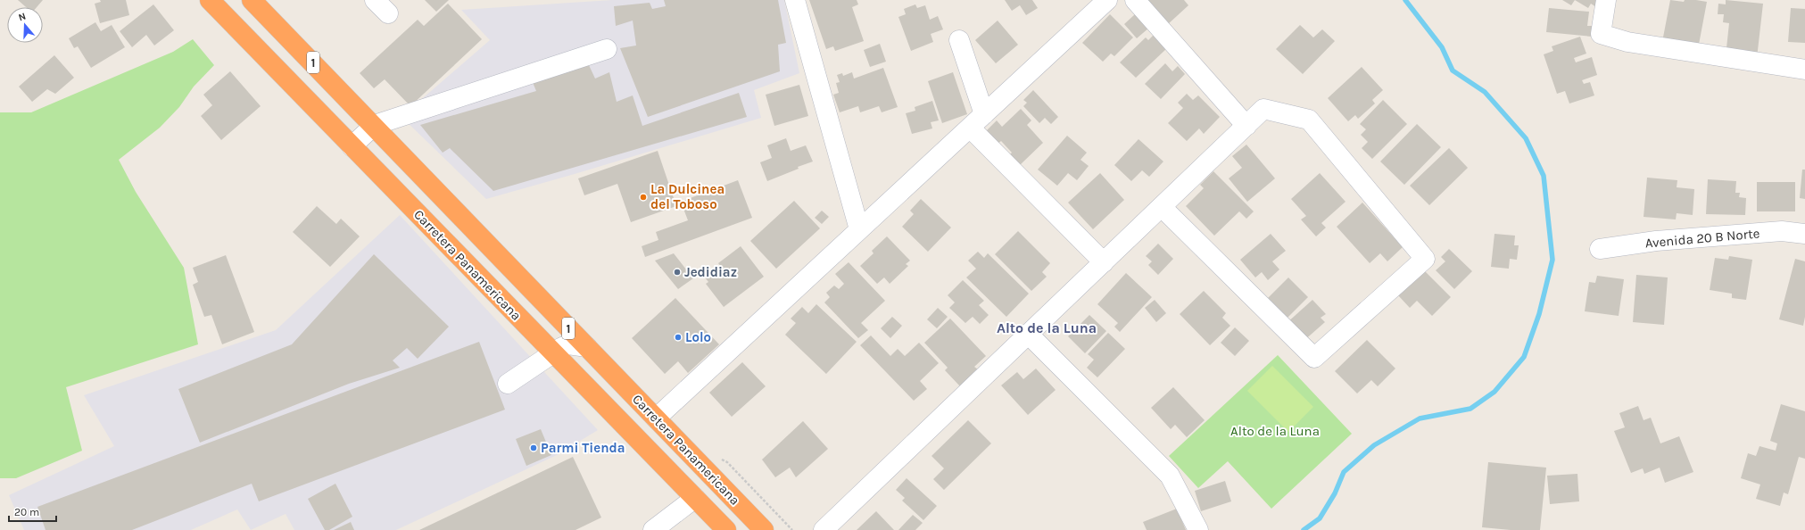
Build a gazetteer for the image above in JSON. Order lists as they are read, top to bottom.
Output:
{
  "streets": {
    "highway": ["1", "Carretera Panamericana"],
    "street": ["Avenida 20 B Norte"]
  },
  "districts": ["Alto de la Luna"],
  "parks": ["Alto de la Luna"],
  "places": [
    "La Dulcinea del Toboso",
    "Jedidiaz",
    "Lolo",
    "Parmi Tienda"
  ],
  "scale_bar": "20 m",
  "north": "top"
}
